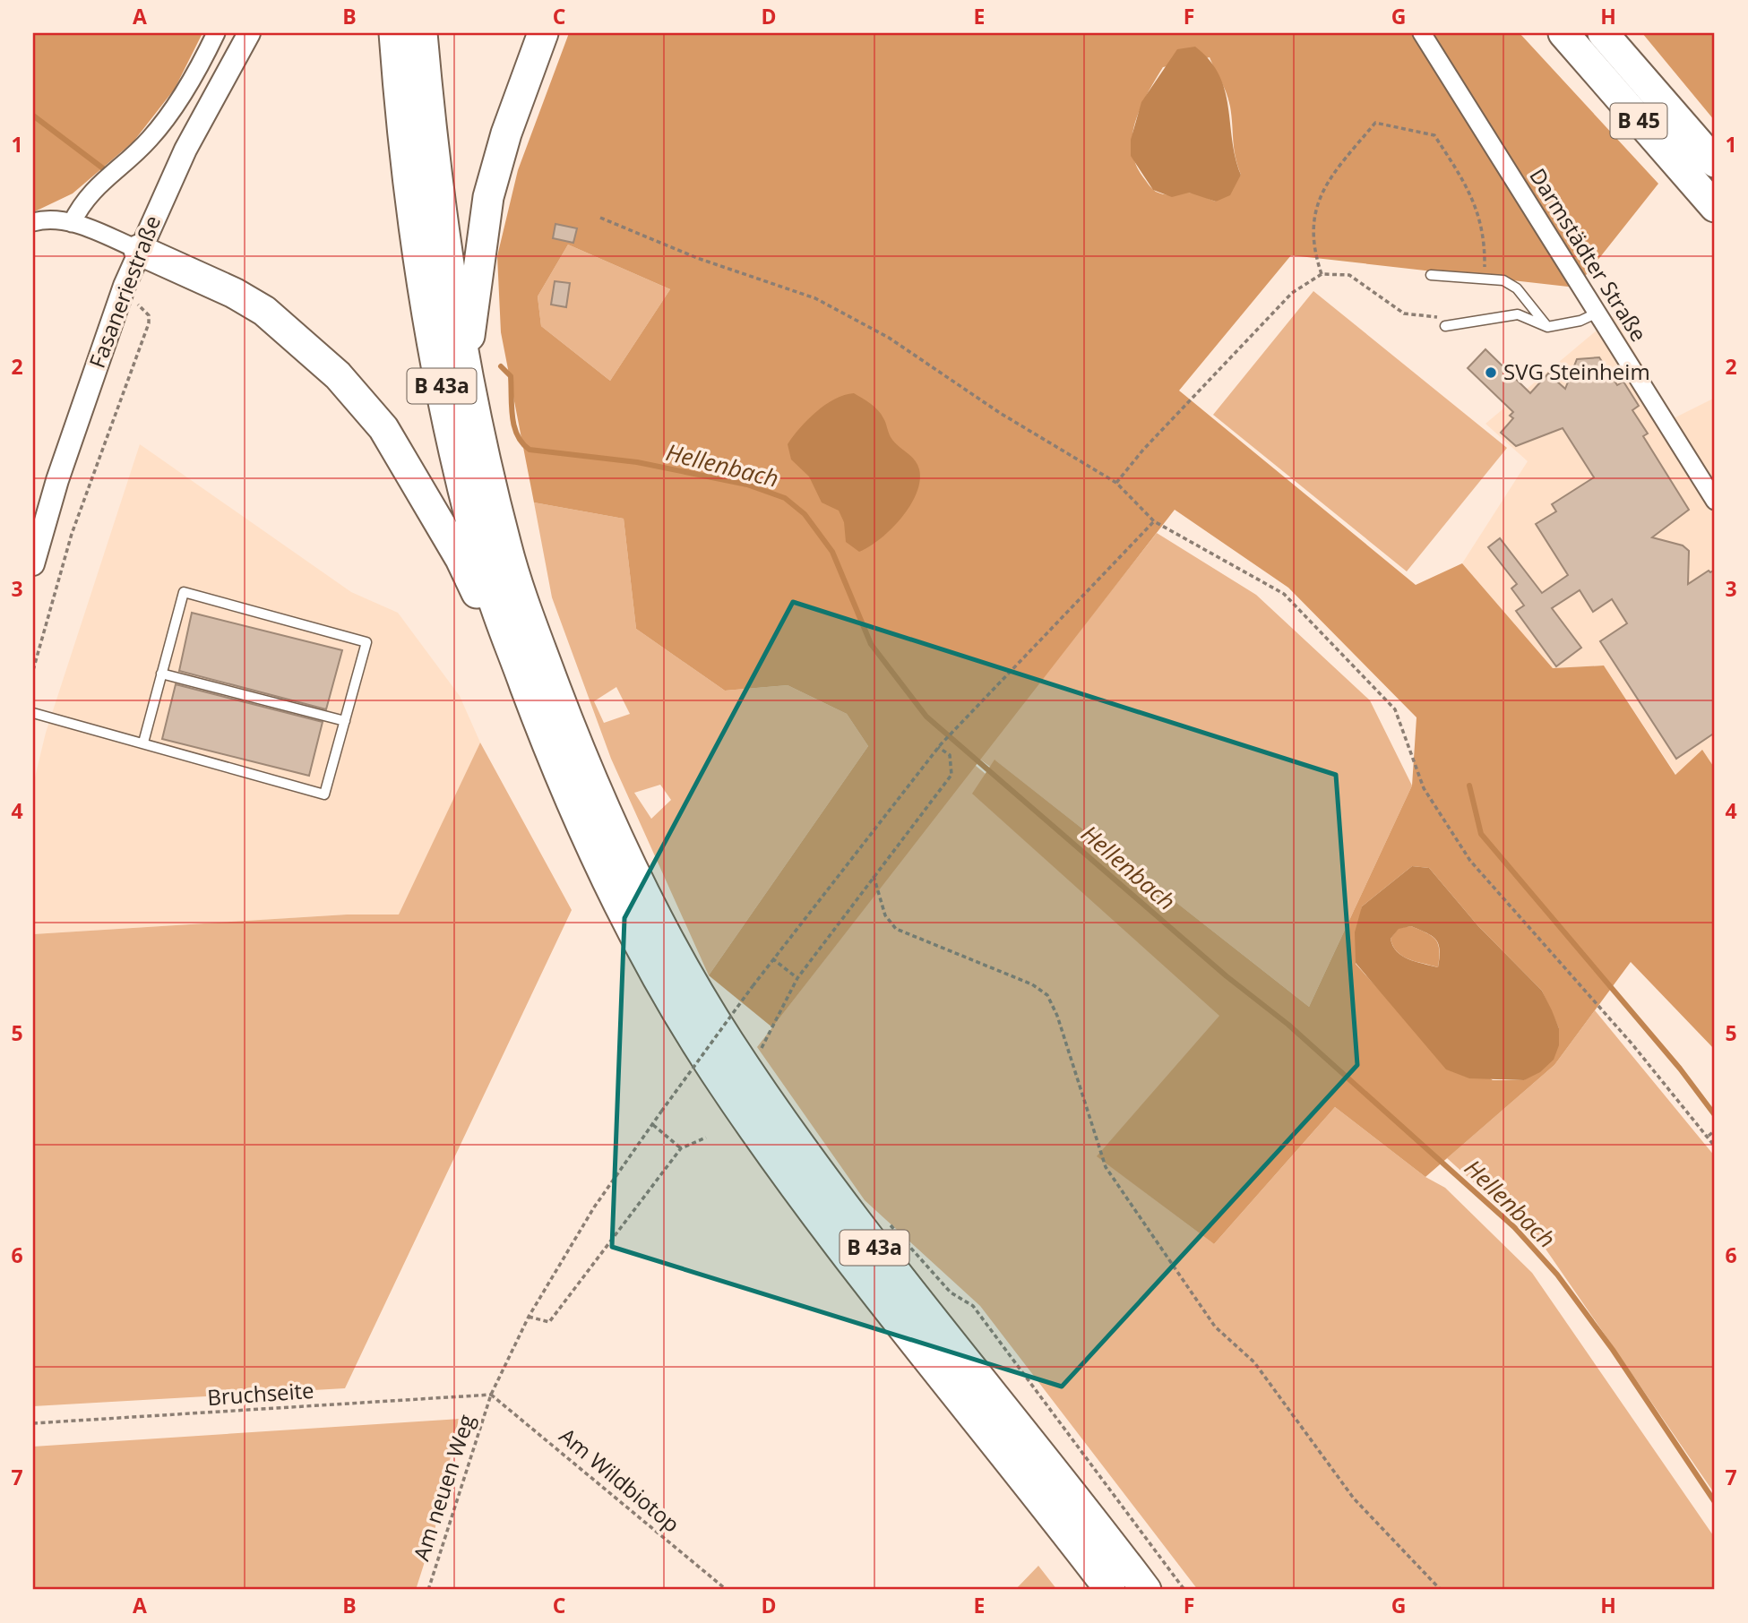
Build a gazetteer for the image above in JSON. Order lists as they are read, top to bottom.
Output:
{
  "streets": {
    "highway": ["B 45", "B 43a"],
    "street": ["Darmstädter Straße", "Fasaneriestraße"],
    "path": ["Bruchseite", "Am Wildbiotop", "Am neuen Weg"]
  },
  "crossings": [
    ["Bruchseite", "Am Wildbiotop"],
    ["Bruchseite", "Am neuen Weg"],
    ["Am Wildbiotop", "Am neuen Weg"]
  ],
  "water": ["Hellenbach"],
  "places": ["SVG Steinheim"],
  "grid": {
    "columns": [
      "A",
      "B",
      "C",
      "D",
      "E",
      "F",
      "G",
      "H"
    ],
    "rows": [
      "1",
      "2",
      "3",
      "4",
      "5",
      "6",
      "7"
    ]
  }
}
